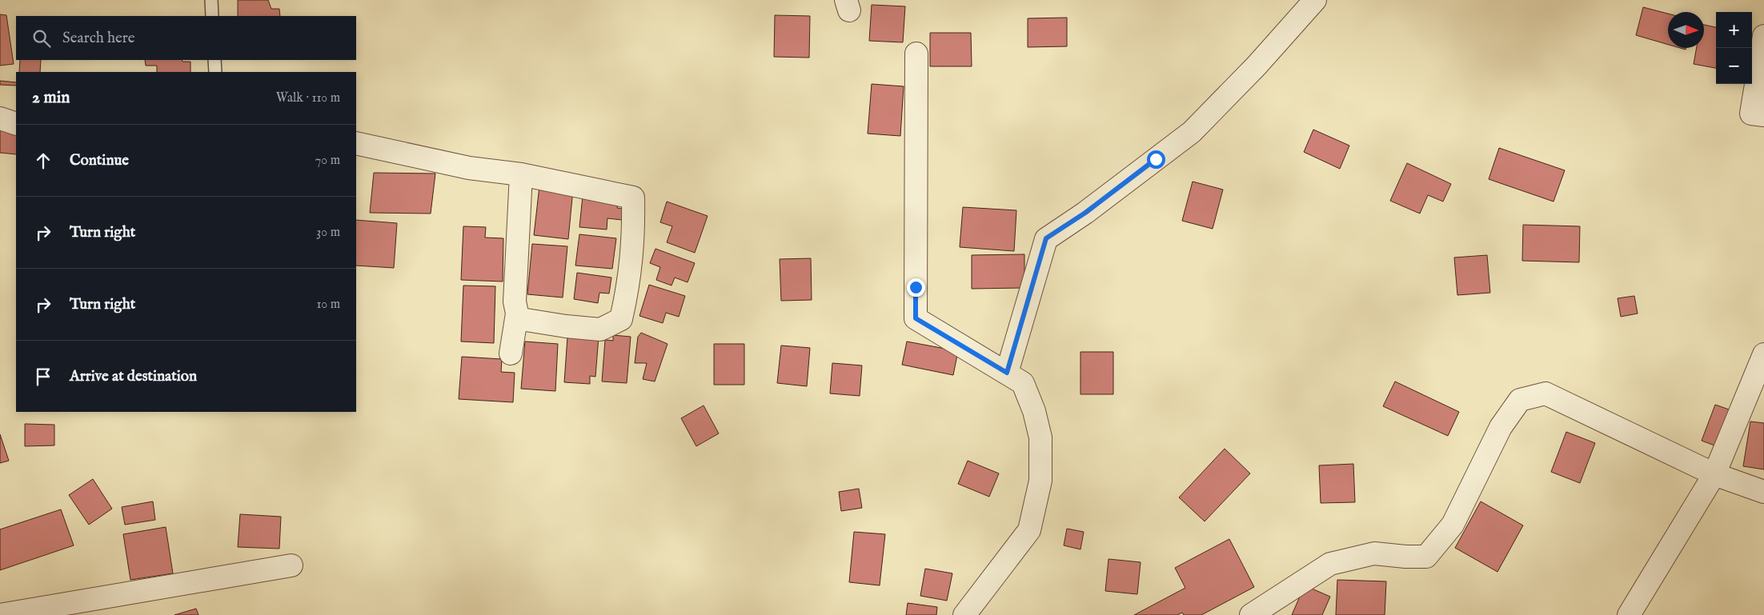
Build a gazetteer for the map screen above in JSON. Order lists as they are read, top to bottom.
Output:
{
  "north": "right",
  "page": {
    "map_buttons": ["+", "−"],
    "search": "Search here",
    "heading": ["2 min", "Walk · 110 m"],
    "list": [
      ["Continue", "70 m"],
      ["Turn right", "30 m"],
      ["Turn right", "10 m"],
      "Arrive at destination"
    ]
  }
}
